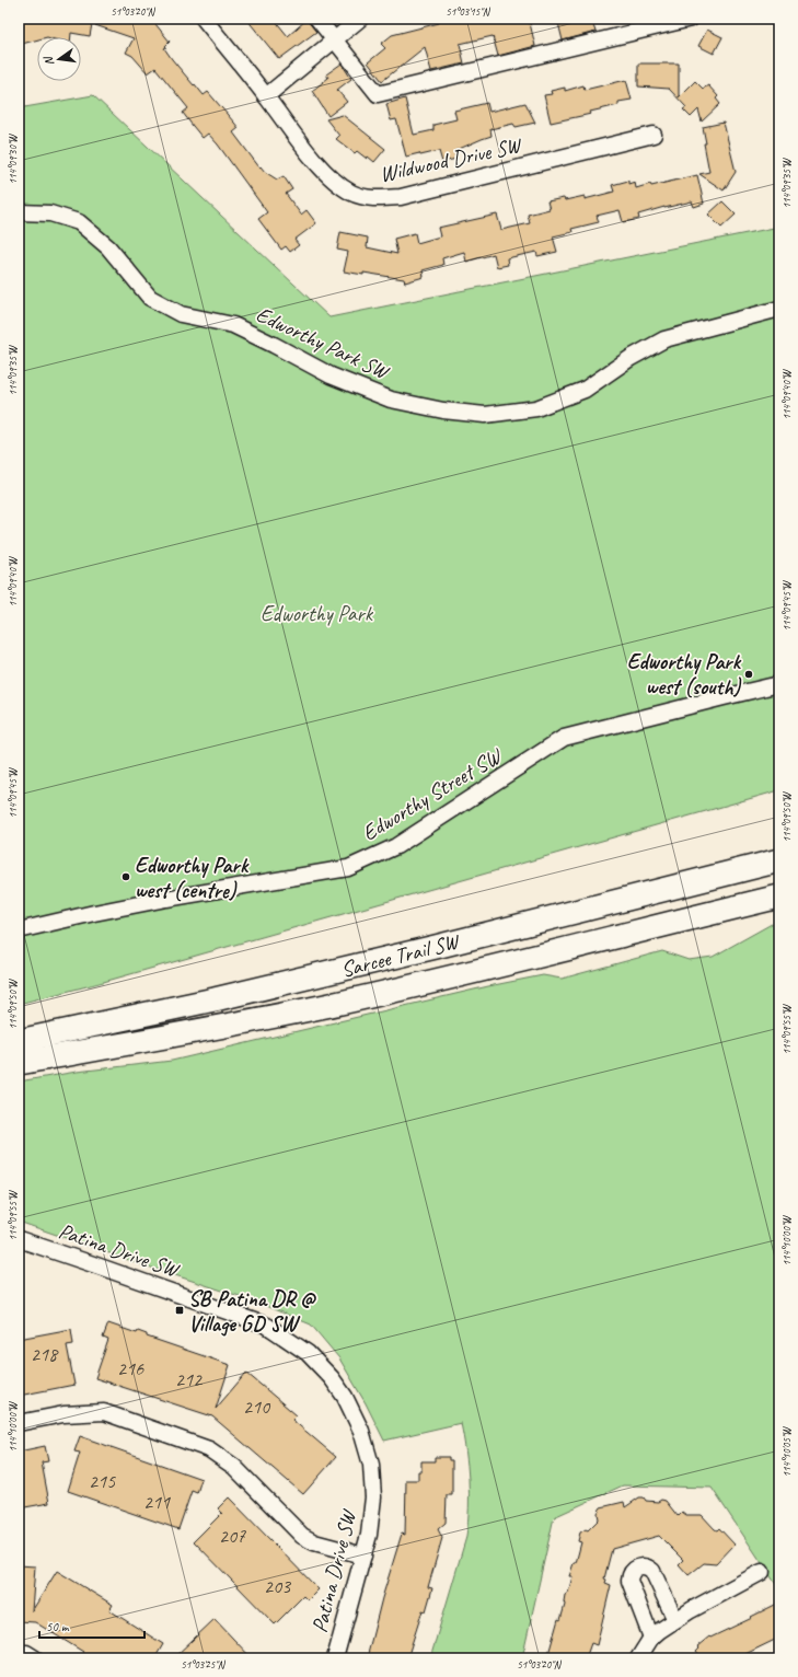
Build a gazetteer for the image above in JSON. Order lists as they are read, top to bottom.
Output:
{
  "streets": {
    "highway": ["Sarcee Trail SW"],
    "street": [
      "Wildwood Drive SW",
      "Edworthy Park SW",
      "Edworthy Street SW",
      "Patina Drive SW"
    ]
  },
  "parks": ["Edworthy Park"],
  "places": {
    "other": ["Edworthy Park west (south)", "Edworthy Park west (centre)"],
    "transit": ["SB Patina DR @ Village GD SW"]
  },
  "house_numbers": [
    "218",
    "216",
    "212",
    "210",
    "215",
    "211",
    "207",
    "203"
  ],
  "scale_bar": "50 m",
  "north": "left",
  "coordinates": [
    "51°03'20\"N",
    "51°03'15\"N",
    "114°09'30\"W",
    "114°09'35\"W",
    "114°09'40\"W",
    "114°09'45\"W",
    "114°09'50\"W",
    "114°09'55\"W",
    "114°10'00\"W",
    "114°10'05\"W",
    "51°03'25\"N"
  ]
}
